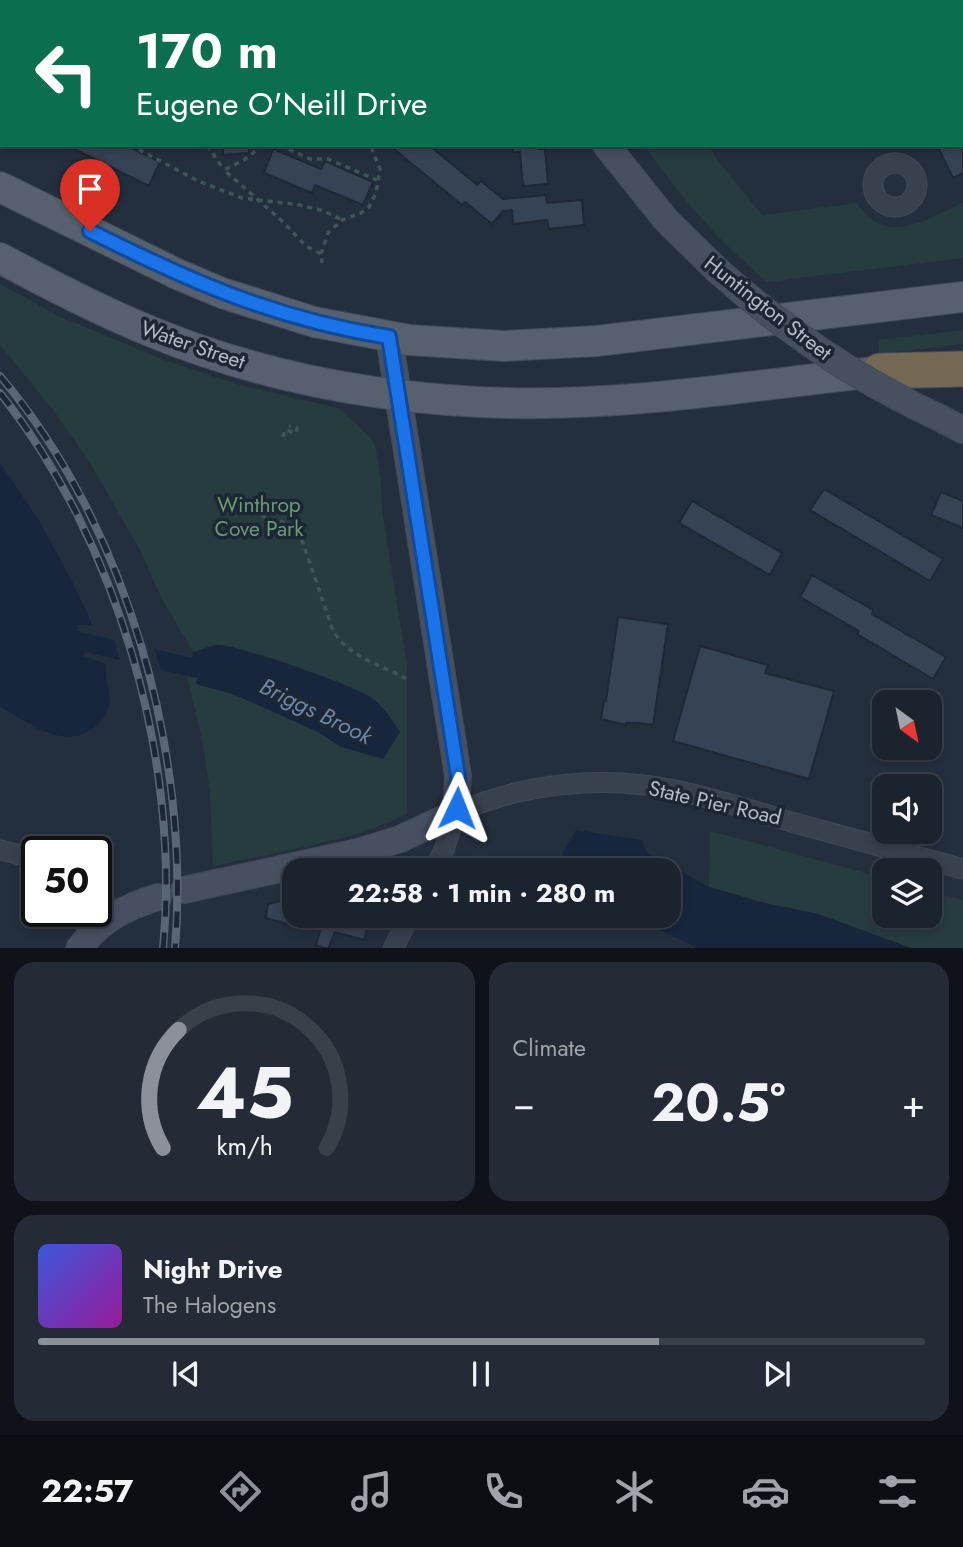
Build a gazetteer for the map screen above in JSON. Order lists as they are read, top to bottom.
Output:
{
  "streets": {
    "main road": ["Huntington Street", "Water Street", "State Pier Road"]
  },
  "water": ["Briggs Brook"],
  "parks": ["Winthrop Cove Park"],
  "north": "bottom right",
  "page": {
    "turn": ["170 m", "Eugene O'Neill Drive"],
    "limit": "50",
    "trip": "22:58 · 1 min · 280 m",
    "tile": "Climate",
    "heat": ["−", "20.5°", "+"],
    "song": ["Night Drive", "The Halogens"],
    "tabs": "22:57",
    "gauge": ["45", "km/h"]
  }
}
